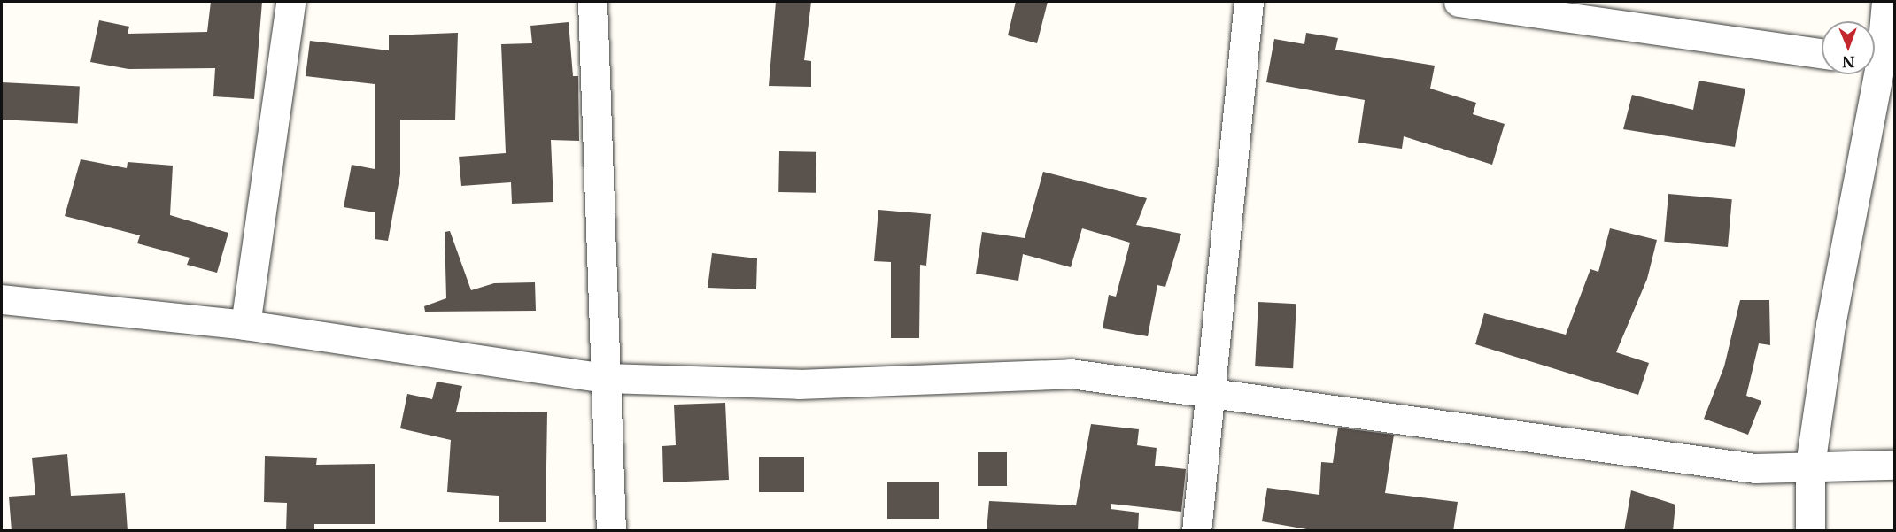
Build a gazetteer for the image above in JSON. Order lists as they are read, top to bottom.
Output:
{
  "north": "bottom"
}
